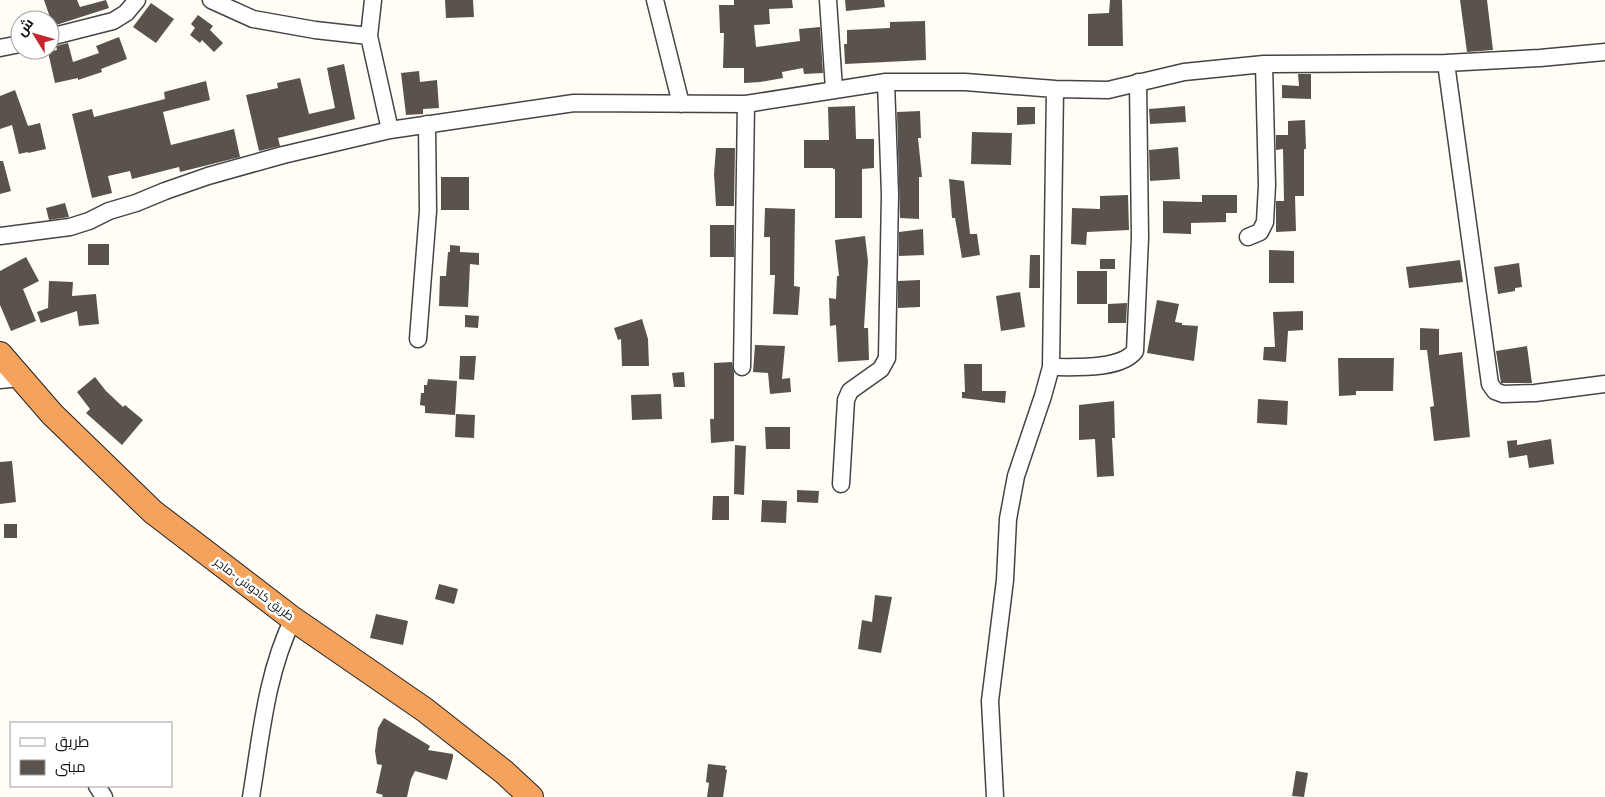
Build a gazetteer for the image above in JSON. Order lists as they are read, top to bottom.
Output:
{
  "streets": {
    "highway": ["طريق كادوش -ماجر"]
  },
  "legend": ["طريق", "مبنى"],
  "north": "top left"
}
